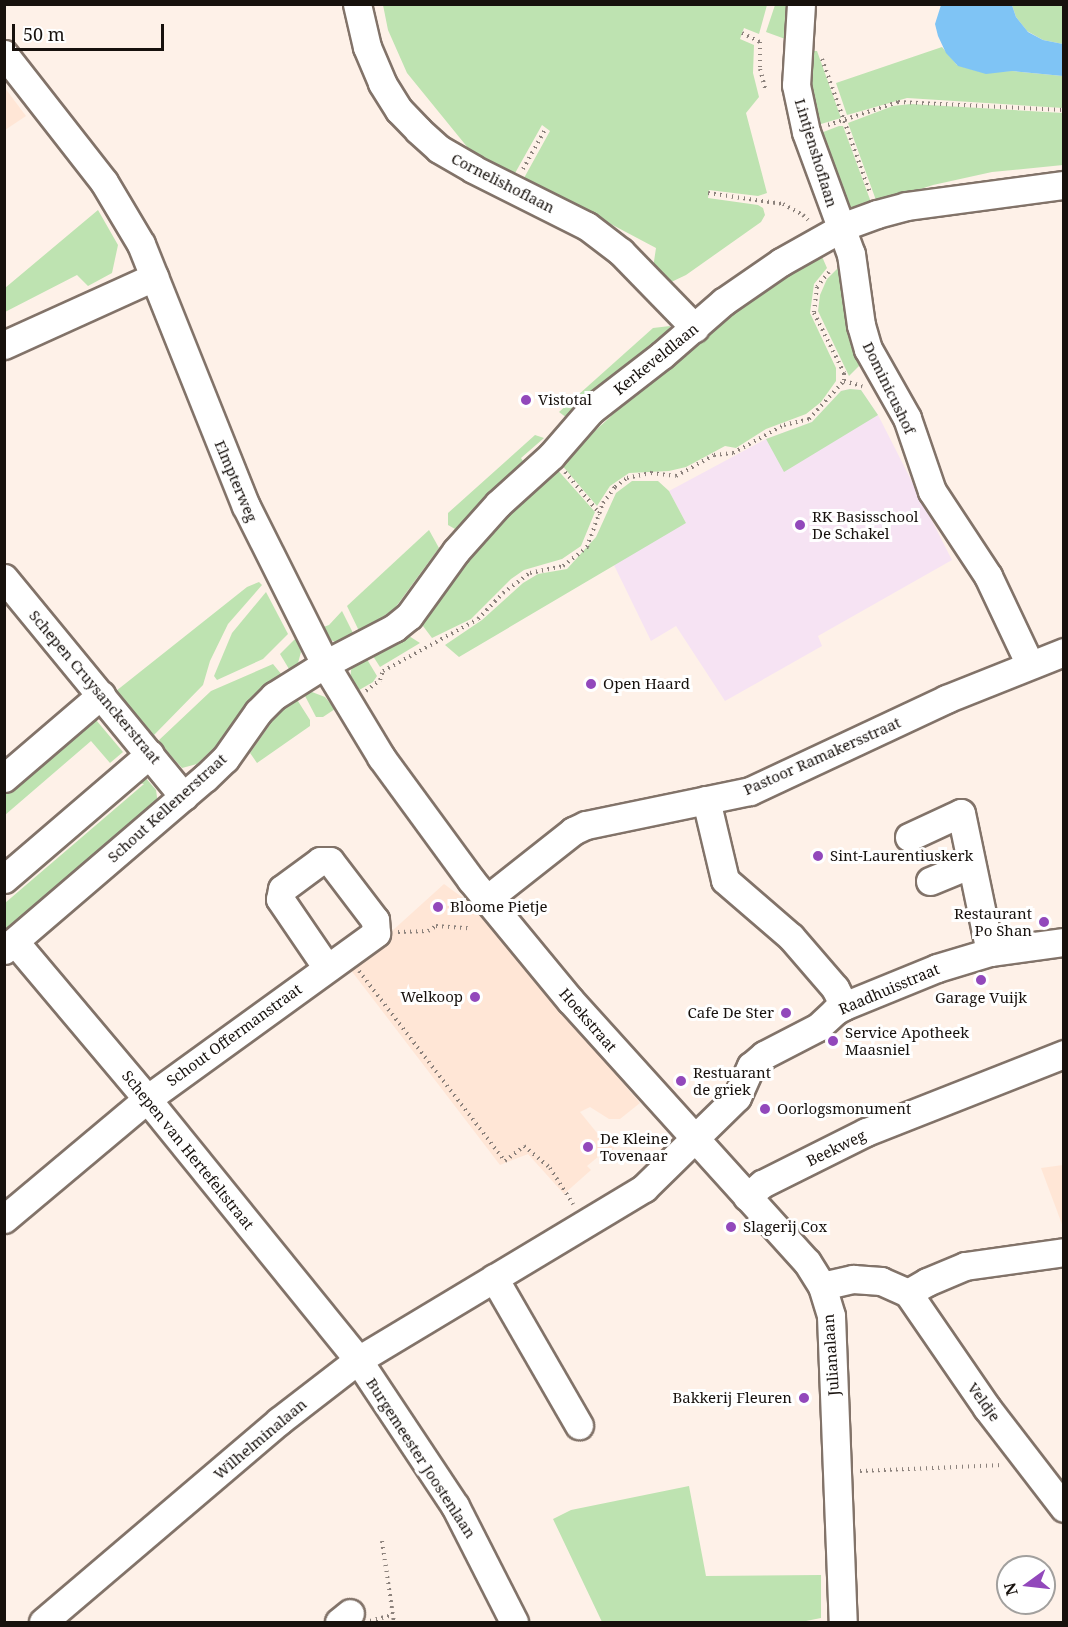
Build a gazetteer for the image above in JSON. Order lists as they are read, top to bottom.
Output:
{
  "streets": {
    "street": [
      "Lintjenshoflaan",
      "Cornelishoflaan",
      "Kerkeveldlaan",
      "Dominicushof",
      "Elmpterweg",
      "Schepen Cruysanckerstraat",
      "Pastoor Ramakersstraat",
      "Schout Kellenerstraat",
      "Raadhuisstraat",
      "Hoekstraat",
      "Schout Offermanstraat",
      "Beekweg",
      "Schepen van Hertefeltstraat",
      "Julianalaan",
      "Veldje",
      "Wilhelminalaan",
      "Burgemeester Joostenlaan"
    ]
  },
  "crossings": [
    ["Lintjenshoflaan", "Kerkeveldlaan"],
    ["Lintjenshoflaan", "Dominicushof"],
    ["Cornelishoflaan", "Kerkeveldlaan"],
    ["Kerkeveldlaan", "Dominicushof"],
    ["Kerkeveldlaan", "Elmpterweg"],
    ["Kerkeveldlaan", "Schout Kellenerstraat"],
    ["Dominicushof", "Pastoor Ramakersstraat"],
    ["Elmpterweg", "Pastoor Ramakersstraat"],
    ["Elmpterweg", "Schout Kellenerstraat"],
    ["Elmpterweg", "Hoekstraat"],
    ["Schepen Cruysanckerstraat", "Schout Kellenerstraat"],
    ["Pastoor Ramakersstraat", "Hoekstraat"],
    ["Schout Kellenerstraat", "Schepen van Hertefeltstraat"],
    ["Raadhuisstraat", "Hoekstraat"],
    ["Raadhuisstraat", "Julianalaan"],
    ["Raadhuisstraat", "Wilhelminalaan"],
    ["Hoekstraat", "Julianalaan"],
    ["Hoekstraat", "Wilhelminalaan"],
    ["Schout Offermanstraat", "Schepen van Hertefeltstraat"],
    ["Beekweg", "Julianalaan"],
    ["Schepen van Hertefeltstraat", "Wilhelminalaan"],
    ["Schepen van Hertefeltstraat", "Burgemeester Joostenlaan"],
    ["Julianalaan", "Wilhelminalaan"],
    ["Wilhelminalaan", "Burgemeester Joostenlaan"]
  ],
  "places": [
    "Vistotal",
    "RK Basisschool De Schakel",
    "Open Haard",
    "Sint-Laurentiuskerk",
    "Bloome Pietje",
    "Restaurant Po Shan",
    "Garage Vuijk",
    "Welkoop",
    "Cafe De Ster",
    "Service Apotheek Maasniel",
    "Restuarant de griek",
    "Oorlogsmonument",
    "De Kleine Tovenaar",
    "Slagerij Cox",
    "Bakkerij Fleuren"
  ],
  "scale_bar": "50 m",
  "north": "left"
}
